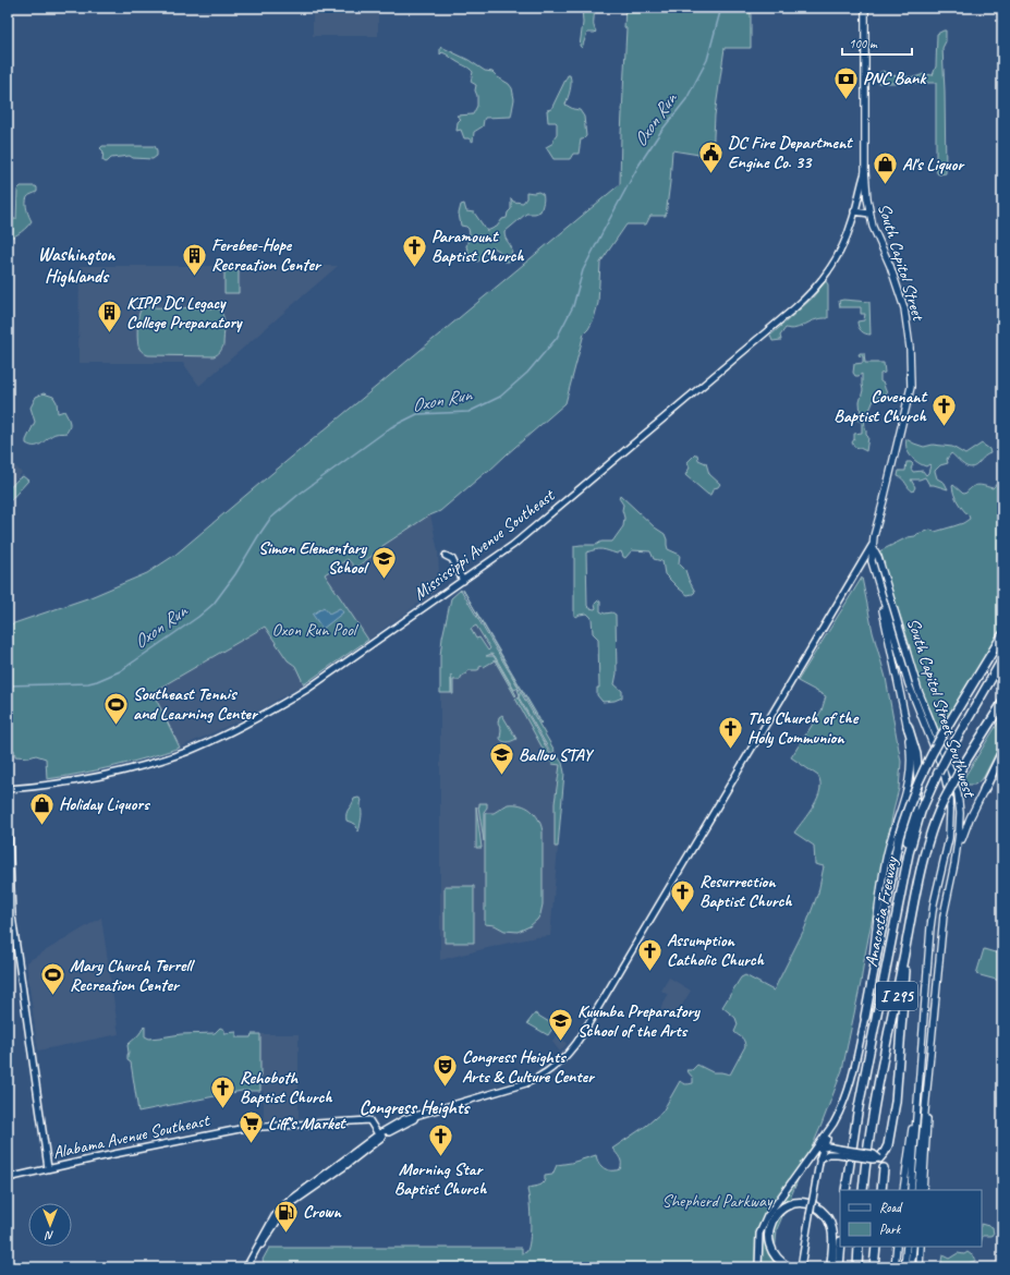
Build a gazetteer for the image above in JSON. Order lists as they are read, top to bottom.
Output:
{
  "streets": {
    "highway": ["Anacostia Freeway", "I 295"],
    "main road": [
      "South Capitol Street",
      "Mississippi Avenue Southeast",
      "South Capitol Street Southwest",
      "Alabama Avenue Southeast"
    ]
  },
  "crossings": [
    ["South Capitol Street", "Mississippi Avenue Southeast"],
    ["South Capitol Street", "South Capitol Street Southwest"]
  ],
  "districts": ["Washington Highlands", "Congress Heights"],
  "water": ["Oxon Run"],
  "parks": ["Oxon Run Pool", "Shepherd Parkway"],
  "places": {
    "bank": ["PNC Bank"],
    "public building": ["DC Fire Department Engine Co. 33"],
    "shop": ["Al's Liquor", "Holiday Liquors"],
    "church": [
      "Paramount Baptist Church",
      "Covenant Baptist Church",
      "The Church of the Holy Communion",
      "Resurrection Baptist Church",
      "Assumption Catholic Church",
      "Rehoboth Baptist Church",
      "Morning Star Baptist Church"
    ],
    "building": ["Ferebee-Hope Recreation Center", "KIPP DC Legacy College Preparatory"],
    "school or university": ["Simon Elementary School", "Ballou STAY", "Kuumba Preparatory School of the Arts"],
    "sports": ["Southeast Tennis and Learning Center", "Mary Church Terrell Recreation Center"],
    "theatre": ["Congress Heights Arts & Culture Center"],
    "supermarket": ["Liff's Market"],
    "fuel station": ["Crown"]
  },
  "legend": ["Road", "Park"],
  "scale_bar": "100 m",
  "north": "bottom"
}
